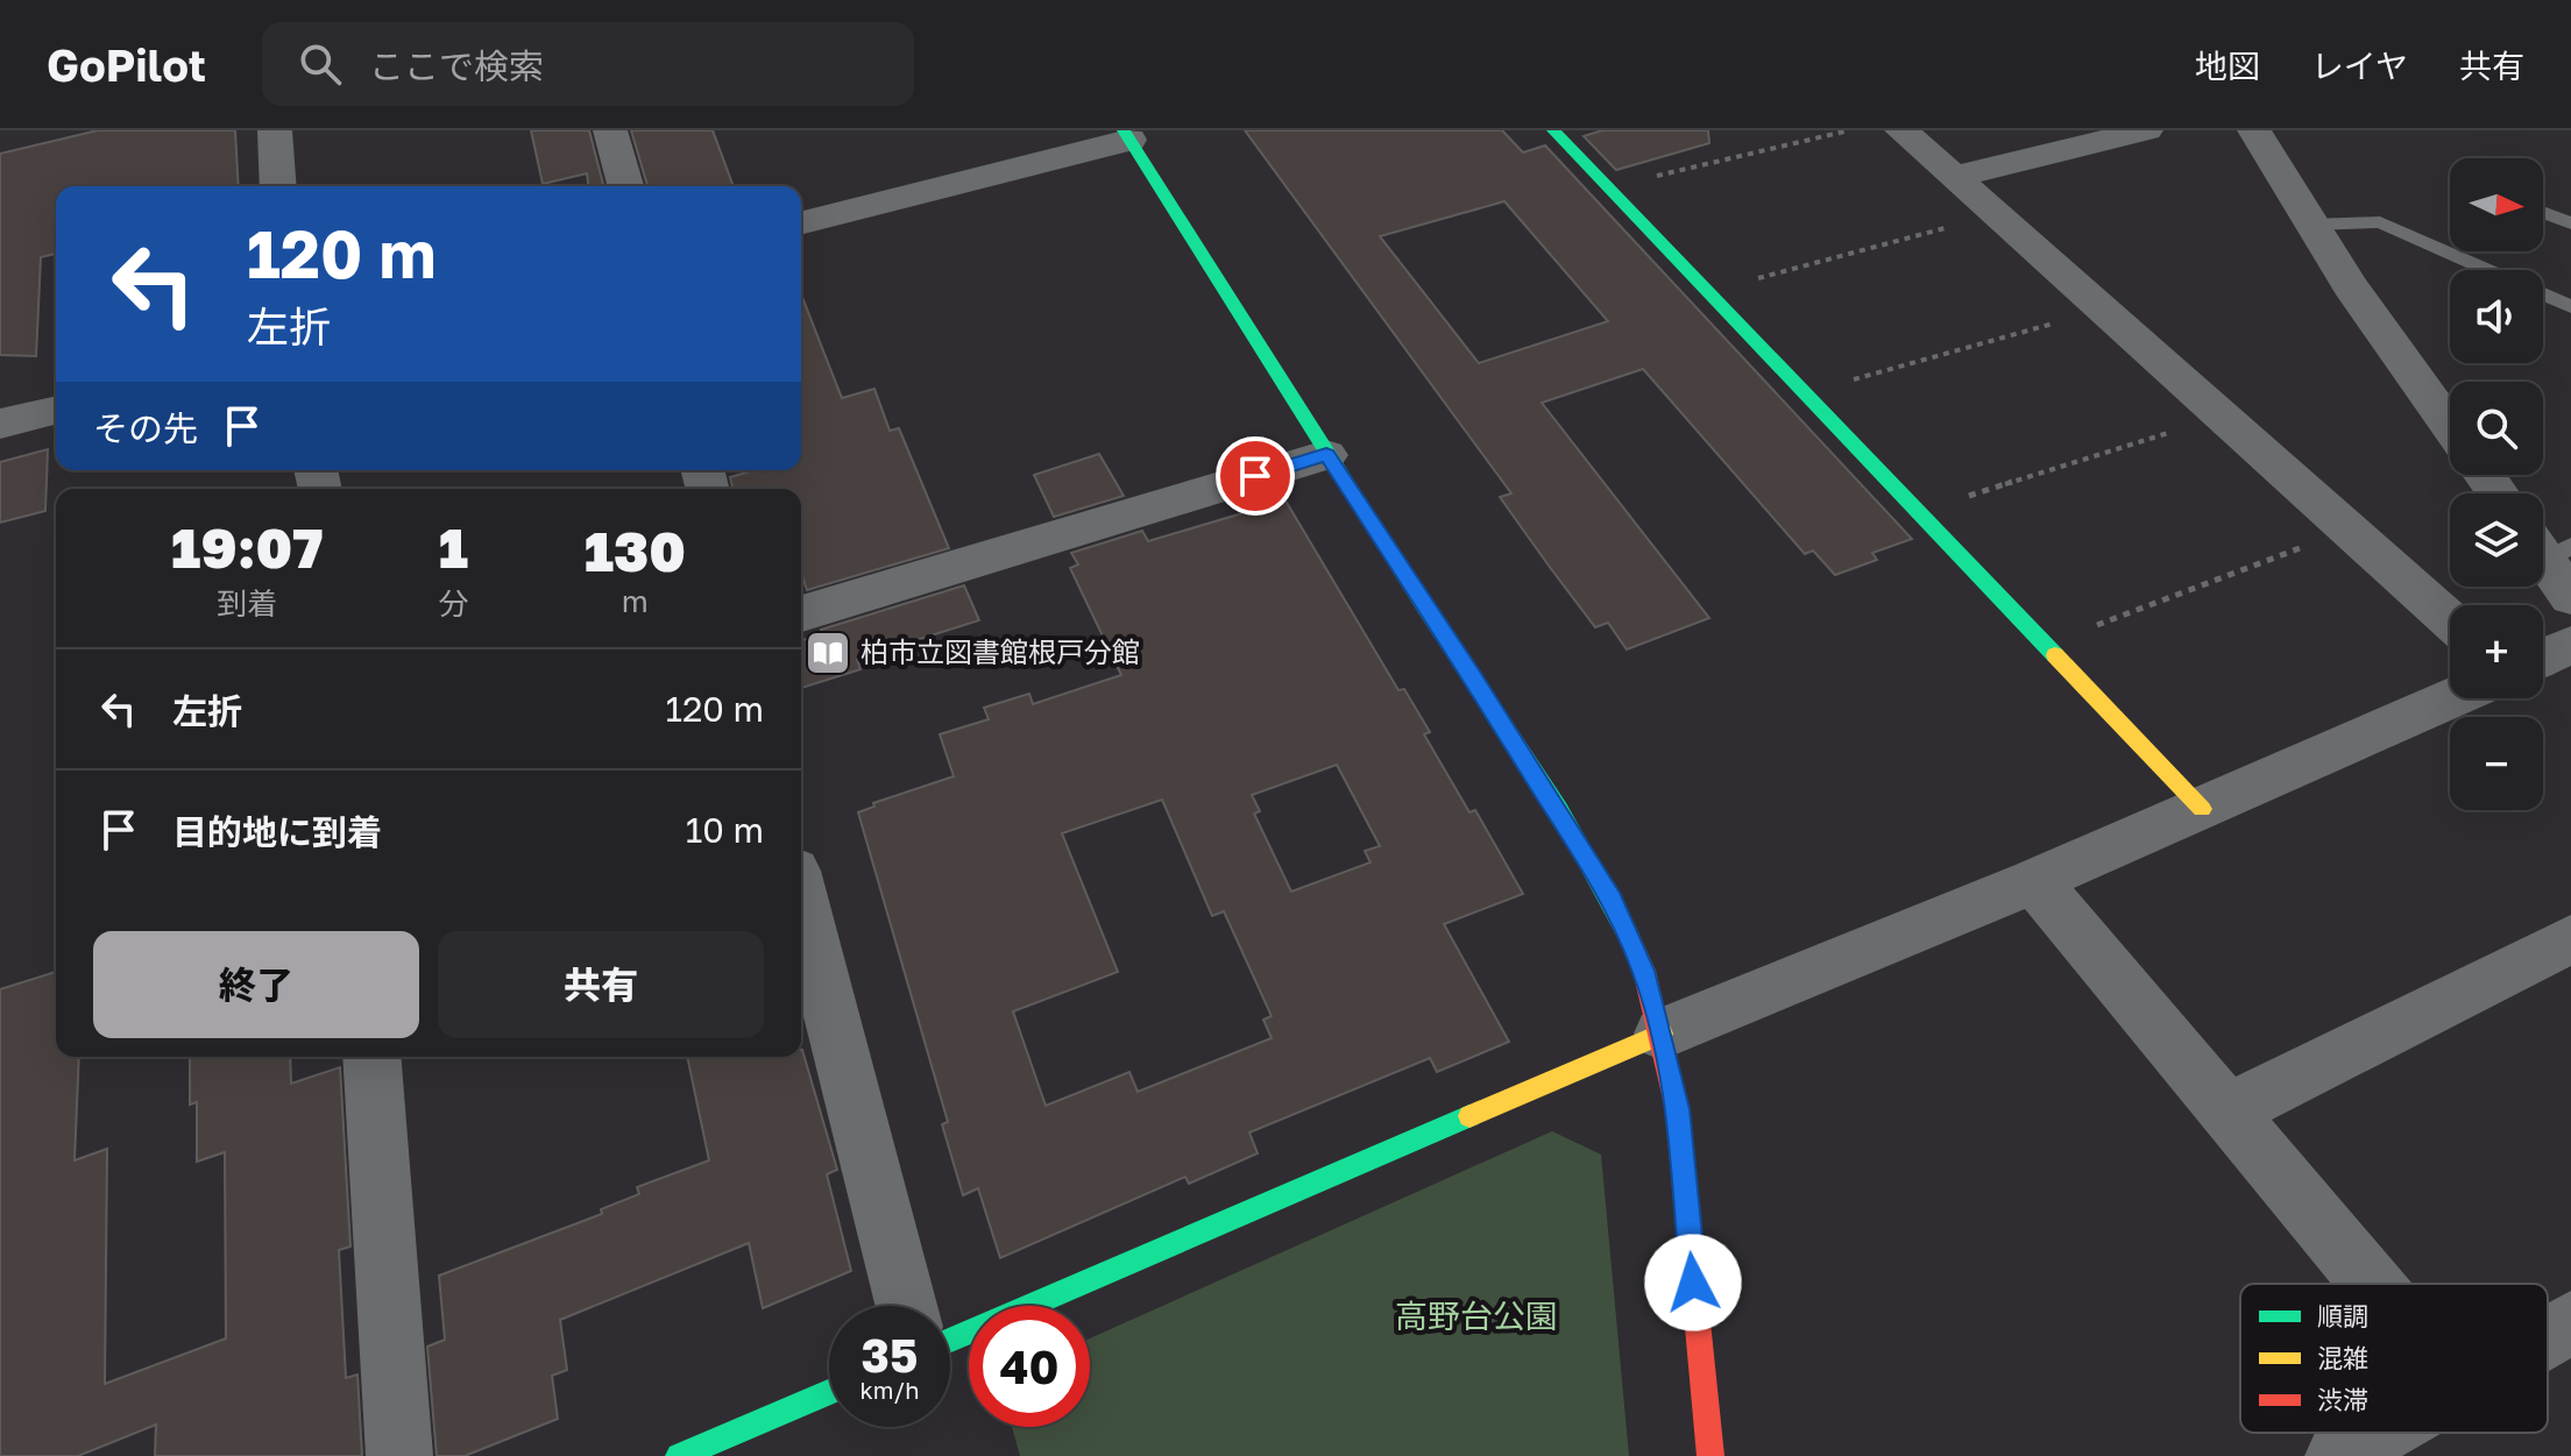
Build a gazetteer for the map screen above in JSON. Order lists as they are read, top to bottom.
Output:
{
  "parks": ["高野台公園"],
  "places": {
    "library": ["柏市立図書館根戸分館"]
  },
  "legend": ["順調", "混雑", "渋滞"],
  "north": "right",
  "page": {
    "header": "GoPilot",
    "search": "ここで検索",
    "nav": ["地図", "レイヤ", "共有"],
    "map_buttons": ["+", "−"],
    "turn": ["120 m", "左折"],
    "then": "その先",
    "eta": [
      "19:07",
      "到着",
      "1",
      "分",
      "130",
      "m"
    ],
    "list": [
      {
        "name": "左折",
        "value": "120 m"
      },
      {
        "name": "目的地に到着",
        "value": "10 m"
      }
    ],
    "buttons": ["終了", "共有"],
    "speed": "35 km/h",
    "limit": "40"
  }
}
